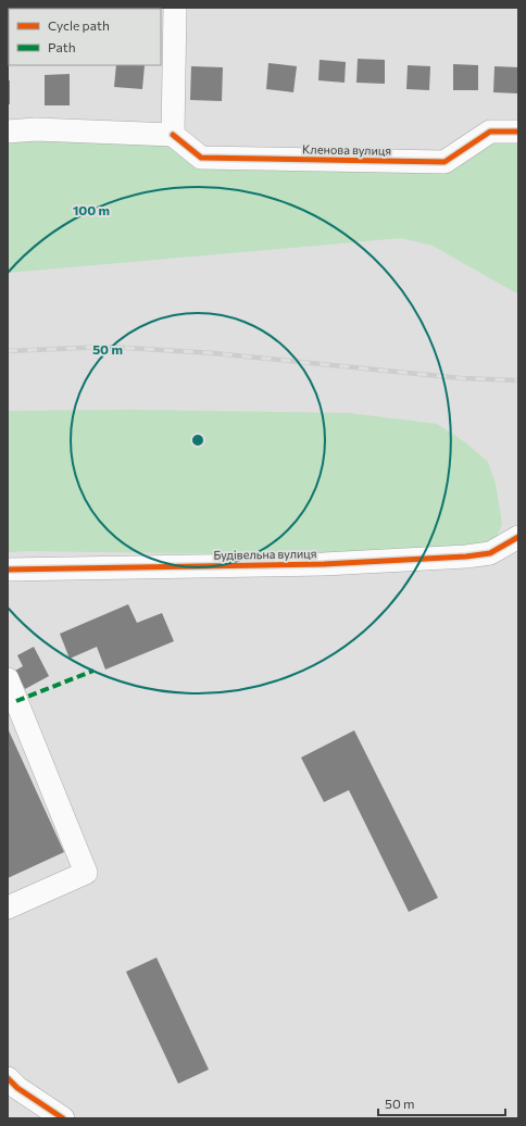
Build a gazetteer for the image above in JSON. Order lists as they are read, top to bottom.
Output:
{
  "streets": {
    "street": ["Кленова вулиця", "Будівельна вулиця"]
  },
  "legend": ["Cycle path", "Path"],
  "scale_bar": "50 m",
  "rings": ["100 m", "50 m"]
}
